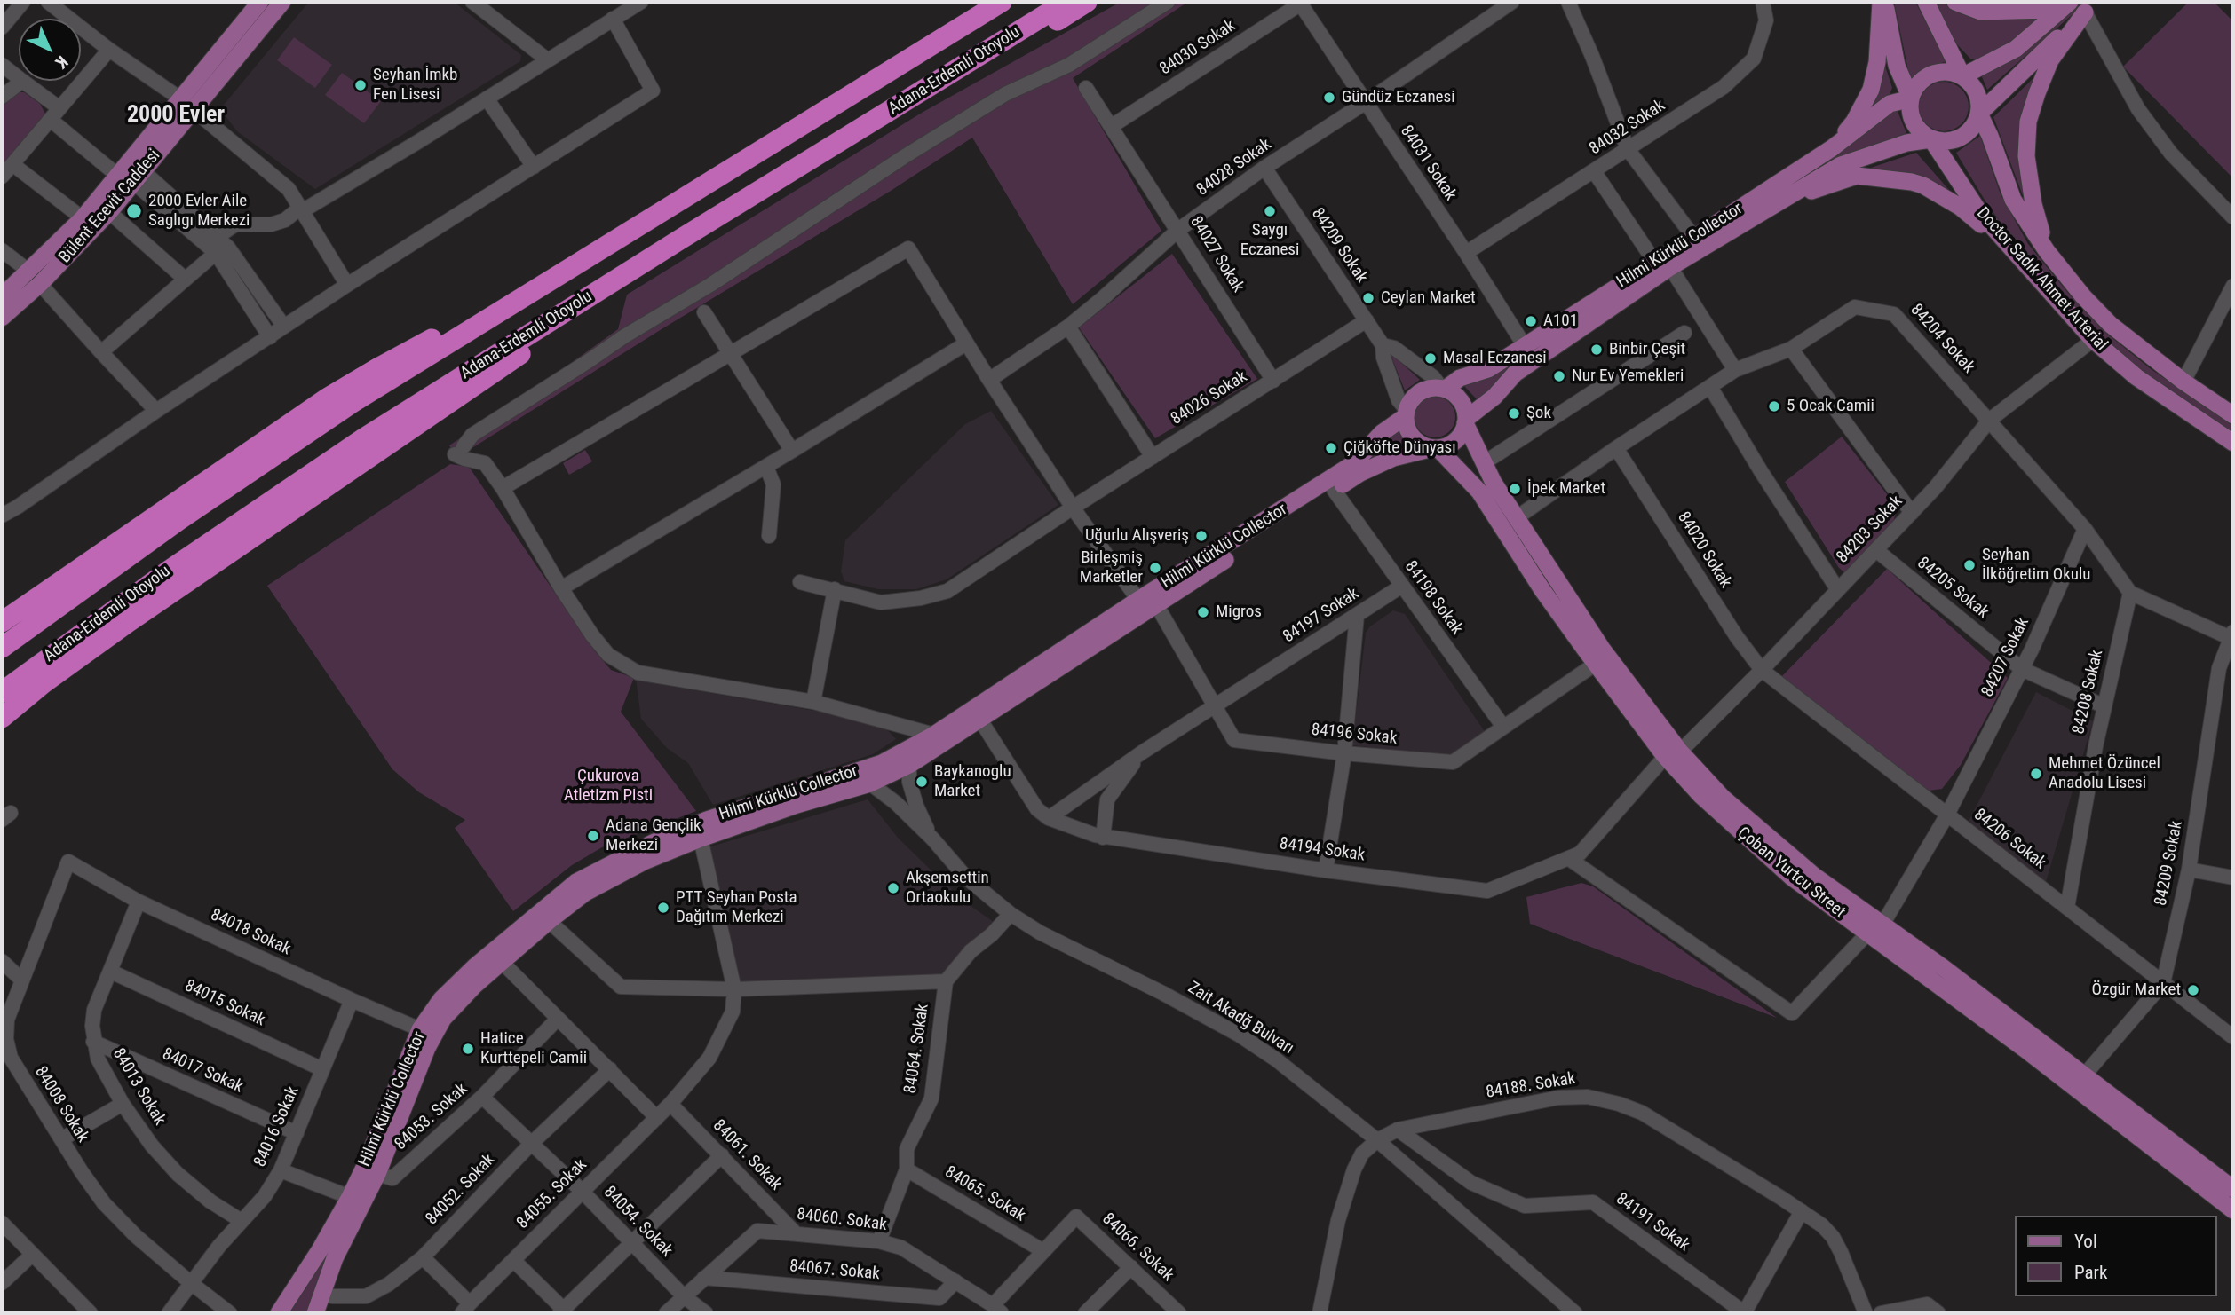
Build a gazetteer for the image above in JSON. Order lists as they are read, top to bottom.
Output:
{
  "streets": {
    "highway": ["Adana-Erdemli Otoyolu"],
    "main road": [
      "Bülent Ecevit Caddesi",
      "Hilmi Kürklü Collector",
      "Doctor Sadık Ahmet Arterial",
      "Çoban Yurtcu Street"
    ],
    "street": [
      "84030 Sokak",
      "84032 Sokak",
      "84031 Sokak",
      "84028 Sokak",
      "84209 Sokak",
      "84027 Sokak",
      "84204 Sokak",
      "84026 Sokak",
      "84203 Sokak",
      "84020 Sokak",
      "84205 Sokak",
      "84198 Sokak",
      "84197 Sokak",
      "84207 Sokak",
      "84208 Sokak",
      "84196 Sokak",
      "84206 Sokak",
      "84194 Sokak",
      "84018 Sokak",
      "84015 Sokak",
      "Zait Akadğ Bulvarı",
      "84064. Sokak",
      "84017 Sokak",
      "84188. Sokak",
      "84013 Sokak",
      "84008 Sokak",
      "84053. Sokak",
      "84016 Sokak",
      "84061. Sokak",
      "84052. Sokak",
      "84055. Sokak",
      "84065. Sokak",
      "84060. Sokak",
      "84054. Sokak",
      "84191 Sokak",
      "84066. Sokak",
      "84067. Sokak"
    ]
  },
  "crossings": [
    ["84030 Sokak", "84031 Sokak"],
    ["84030 Sokak", "84027 Sokak"],
    ["84032 Sokak", "84031 Sokak"],
    ["84031 Sokak", "84028 Sokak"],
    ["84031 Sokak", "Hilmi Kürklü Collector"],
    ["84028 Sokak", "84209 Sokak"],
    ["84028 Sokak", "84027 Sokak"],
    ["84209 Sokak", "84026 Sokak"],
    ["84209 Sokak", "84206 Sokak"],
    ["84209 Sokak", "Çoban Yurtcu Street"],
    ["Hilmi Kürklü Collector", "Doctor Sadık Ahmet Arterial"],
    ["Hilmi Kürklü Collector", "84198 Sokak"],
    ["Hilmi Kürklü Collector", "84196 Sokak"],
    ["Hilmi Kürklü Collector", "84194 Sokak"],
    ["Hilmi Kürklü Collector", "Çoban Yurtcu Street"],
    ["Hilmi Kürklü Collector", "84018 Sokak"],
    ["Hilmi Kürklü Collector", "Zait Akadğ Bulvarı"],
    ["Hilmi Kürklü Collector", "84053. Sokak"],
    ["Hilmi Kürklü Collector", "84052. Sokak"],
    ["84027 Sokak", "84026 Sokak"],
    ["Doctor Sadık Ahmet Arterial", "84203 Sokak"],
    ["84204 Sokak", "84203 Sokak"],
    ["84204 Sokak", "84020 Sokak"],
    ["84204 Sokak", "Çoban Yurtcu Street"],
    ["84203 Sokak", "84020 Sokak"],
    ["84203 Sokak", "84205 Sokak"],
    ["84203 Sokak", "84206 Sokak"],
    ["84203 Sokak", "84194 Sokak"],
    ["84203 Sokak", "Çoban Yurtcu Street"],
    ["84020 Sokak", "84206 Sokak"],
    ["84205 Sokak", "84207 Sokak"],
    ["84205 Sokak", "84208 Sokak"],
    ["84198 Sokak", "84197 Sokak"],
    ["84198 Sokak", "84196 Sokak"],
    ["84197 Sokak", "84196 Sokak"],
    ["84197 Sokak", "84194 Sokak"],
    ["84207 Sokak", "84206 Sokak"],
    ["84207 Sokak", "84194 Sokak"],
    ["84207 Sokak", "Çoban Yurtcu Street"],
    ["84208 Sokak", "84206 Sokak"],
    ["84196 Sokak", "Çoban Yurtcu Street"],
    ["84194 Sokak", "Çoban Yurtcu Street"],
    ["84018 Sokak", "84013 Sokak"],
    ["84018 Sokak", "84008 Sokak"],
    ["84018 Sokak", "84016 Sokak"],
    ["84015 Sokak", "84013 Sokak"],
    ["84015 Sokak", "84016 Sokak"],
    ["Zait Akadğ Bulvarı", "84188. Sokak"],
    ["84064. Sokak", "84065. Sokak"],
    ["84064. Sokak", "84060. Sokak"],
    ["84017 Sokak", "84013 Sokak"],
    ["84017 Sokak", "84016 Sokak"],
    ["84188. Sokak", "84191 Sokak"],
    ["84013 Sokak", "84016 Sokak"],
    ["84008 Sokak", "84016 Sokak"],
    ["84053. Sokak", "84054. Sokak"],
    ["84061. Sokak", "84055. Sokak"],
    ["84061. Sokak", "84060. Sokak"],
    ["84052. Sokak", "84054. Sokak"],
    ["84055. Sokak", "84054. Sokak"],
    ["84065. Sokak", "84066. Sokak"],
    ["84060. Sokak", "84054. Sokak"],
    ["84060. Sokak", "84066. Sokak"],
    ["84060. Sokak", "84067. Sokak"]
  ],
  "districts": ["2000 Evler"],
  "parks": ["Çukurova Atletizm Pisti"],
  "places": [
    "Seyhan İmkb Fen Lisesi",
    "Gündüz Eczanesi",
    "2000 Evler Aile Saglıgı Merkezi",
    "Saygı Eczanesi",
    "Ceylan Market",
    "A101",
    "Binbir Çeşit",
    "Masal Eczanesi",
    "Nur Ev Yemekleri",
    "5 Ocak Camii",
    "Şok",
    "Çiğköfte Dünyası",
    "İpek Market",
    "Uğurlu Alışveriş",
    "Seyhan İlköğretim Okulu",
    "Birleşmiş Marketler",
    "Migros",
    "Mehmet Özüncel Anadolu Lisesi",
    "Baykanoglu Market",
    "Adana Gençlik Merkezi",
    "Akşemsettin Ortaokulu",
    "PTT Seyhan Posta Dağıtım Merkezi",
    "Özgür Market",
    "Hatice Kurttepeli Camii"
  ],
  "legend": ["Yol", "Park"],
  "north": "bottom right"
}
